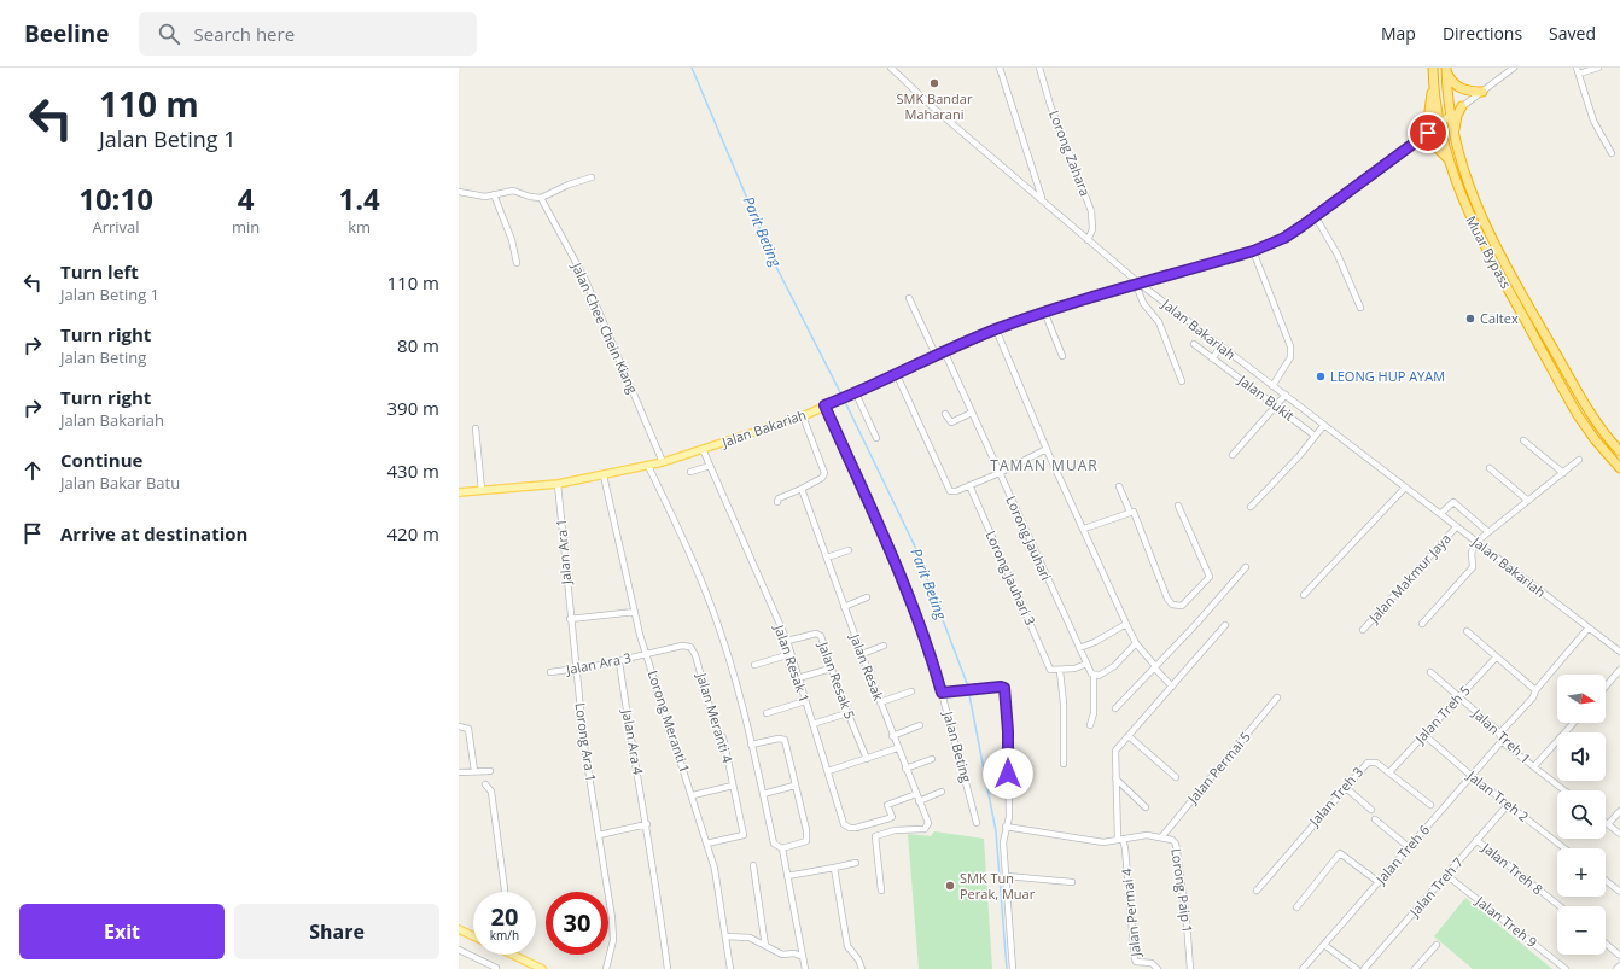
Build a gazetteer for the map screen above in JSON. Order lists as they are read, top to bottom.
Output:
{
  "streets": {
    "highway": ["Muar Bypass"],
    "main road": ["Jalan Bakariah"],
    "street": [
      "Lorong Zahara",
      "Jalan Chee Chein Kiang",
      "Jalan Bukit",
      "Lorong Jauhari",
      "Jalan Ara 1",
      "Lorong Jauhari 3",
      "Jalan Makmur Jaya",
      "Jalan Ara 3",
      "Jalan Resak 1",
      "Jalan Resak",
      "Jalan Resak 5",
      "Jalan Treh 5",
      "Jalan Meranti 4",
      "Lorong Meranti 1",
      "Jalan Treh 1",
      "Lorong Ara 1",
      "Jalan Ara 4",
      "Jalan Beting",
      "Jalan Permai 5",
      "Jalan Treh 3",
      "Jalan Treh 2",
      "Jalan Treh 6",
      "Jalan Treh 8",
      "Jalan Treh 7",
      "Lorong Paip 1",
      "Jalan Permai 4",
      "Jalan Treh 9"
    ]
  },
  "crossings": [
    ["Jalan Chee Chein Kiang", "Jalan Bakariah"],
    ["Jalan Bakariah", "Lorong Jauhari"],
    ["Jalan Bakariah", "Jalan Ara 1"],
    ["Jalan Bakariah", "Jalan Makmur Jaya"],
    ["Jalan Bakariah", "Jalan Resak 1"],
    ["Jalan Bakariah", "Lorong Meranti 1"],
    ["Jalan Bakariah", "Jalan Beting"],
    ["Jalan Ara 1", "Lorong Ara 1"],
    ["Jalan Ara 3", "Jalan Meranti 4"],
    ["Jalan Ara 3", "Lorong Meranti 1"],
    ["Jalan Ara 3", "Lorong Ara 1"],
    ["Jalan Ara 3", "Jalan Ara 4"],
    ["Jalan Resak 1", "Jalan Resak"],
    ["Jalan Resak 1", "Jalan Resak 5"],
    ["Jalan Treh 5", "Jalan Treh 1"],
    ["Jalan Treh 5", "Jalan Treh 3"],
    ["Jalan Treh 5", "Jalan Treh 2"],
    ["Jalan Meranti 4", "Lorong Meranti 1"],
    ["Jalan Treh 1", "Jalan Treh 6"],
    ["Jalan Permai 5", "Lorong Paip 1"],
    ["Jalan Treh 2", "Jalan Treh 6"],
    ["Jalan Treh 2", "Jalan Treh 7"],
    ["Jalan Treh 8", "Jalan Treh 7"],
    ["Jalan Treh 7", "Jalan Treh 9"],
    ["Lorong Paip 1", "Jalan Permai 4"]
  ],
  "districts": ["TAMAN MUAR"],
  "water": ["Parit Beting"],
  "places": [
    "SMK Bandar Maharani",
    "Caltex",
    "LEONG HUP AYAM",
    "SMK Tun Perak, Muar"
  ],
  "north": "right",
  "page": {
    "header": "Beeline",
    "search": "Search here",
    "nav": ["Map", "Directions", "Saved"],
    "turn": ["110 m", "Jalan Beting 1"],
    "eta": [
      "10:10",
      "Arrival",
      "4",
      "min",
      "1.4",
      "km"
    ],
    "list": [
      {
        "name": "Turn left",
        "note": "Jalan Beting 1",
        "value": "110 m"
      },
      {
        "name": "Turn right",
        "note": "Jalan Beting",
        "value": "80 m"
      },
      {
        "name": "Turn right",
        "note": "Jalan Bakariah",
        "value": "390 m"
      },
      {
        "name": "Continue",
        "note": "Jalan Bakar Batu",
        "value": "430 m"
      },
      {
        "name": "Arrive at destination",
        "value": "420 m"
      }
    ],
    "map_buttons": ["+", "−"],
    "speed": "20 km/h",
    "limit": "30",
    "buttons": ["Exit", "Share"]
  }
}
